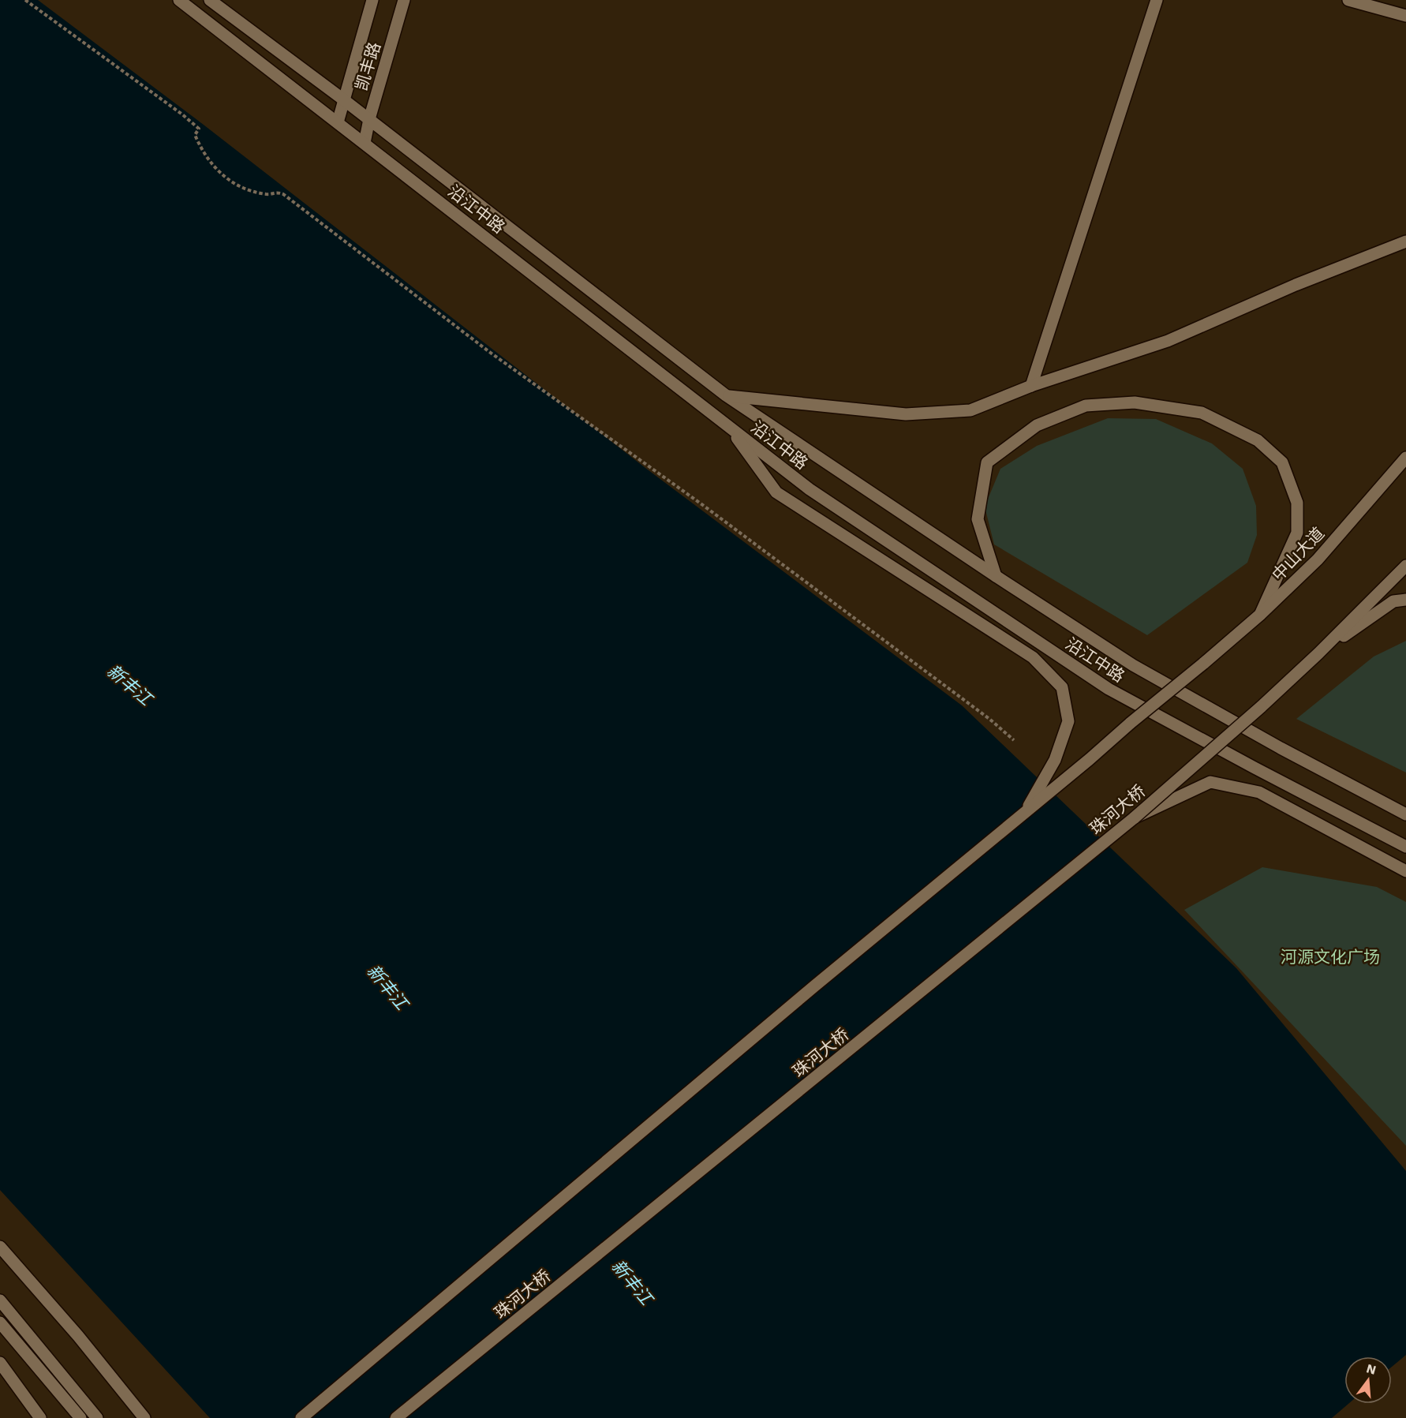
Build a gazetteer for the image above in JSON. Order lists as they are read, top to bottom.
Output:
{
  "streets": {
    "street": [
      "凯丰路",
      "沿江中路",
      "中山大道",
      "珠河大桥"
    ]
  },
  "crossings": [
    ["凯丰路", "沿江中路"]
  ],
  "water": ["新丰江"],
  "parks": ["河源文化广场"],
  "north": "top"
}
